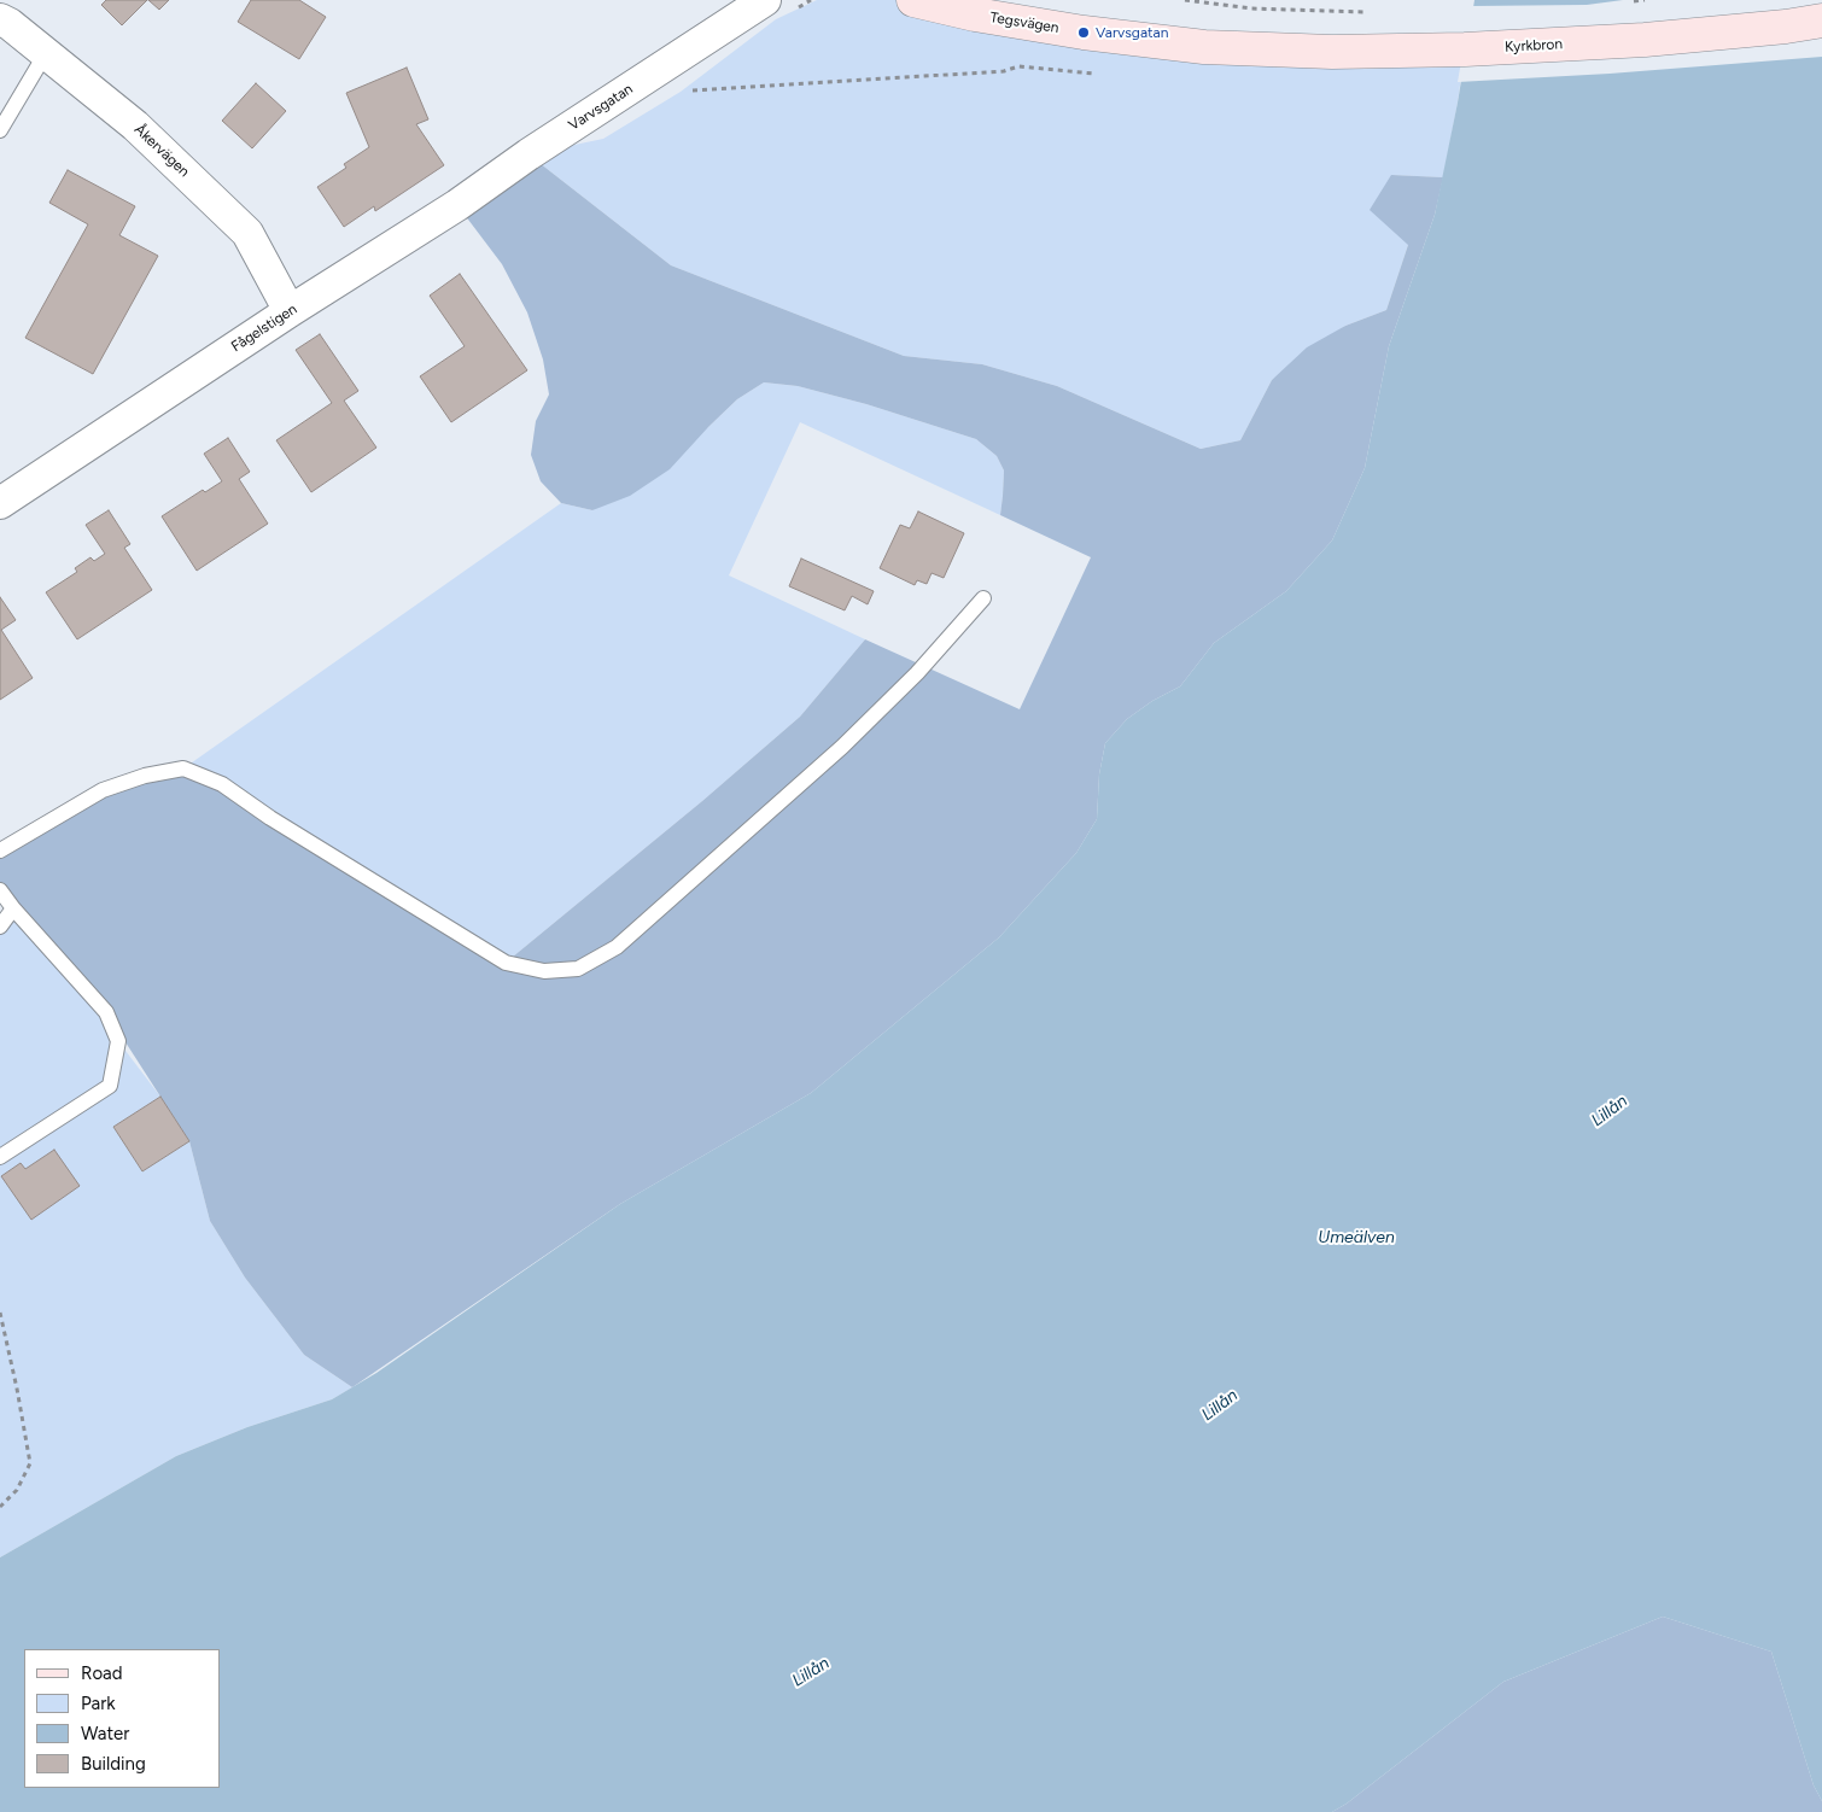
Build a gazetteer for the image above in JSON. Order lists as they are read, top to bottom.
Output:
{
  "streets": {
    "street": [
      "Tegsvägen",
      "Kyrkbron",
      "Varvsgatan",
      "Åkervägen",
      "Fågelstigen"
    ]
  },
  "crossings": [
    ["Tegsvägen", "Kyrkbron"],
    ["Varvsgatan", "Fågelstigen"],
    ["Åkervägen", "Fågelstigen"]
  ],
  "water": ["Lillån", "Umeälven"],
  "places": ["Varvsgatan"],
  "legend": [
    "Road",
    "Park",
    "Water",
    "Building"
  ]
}
